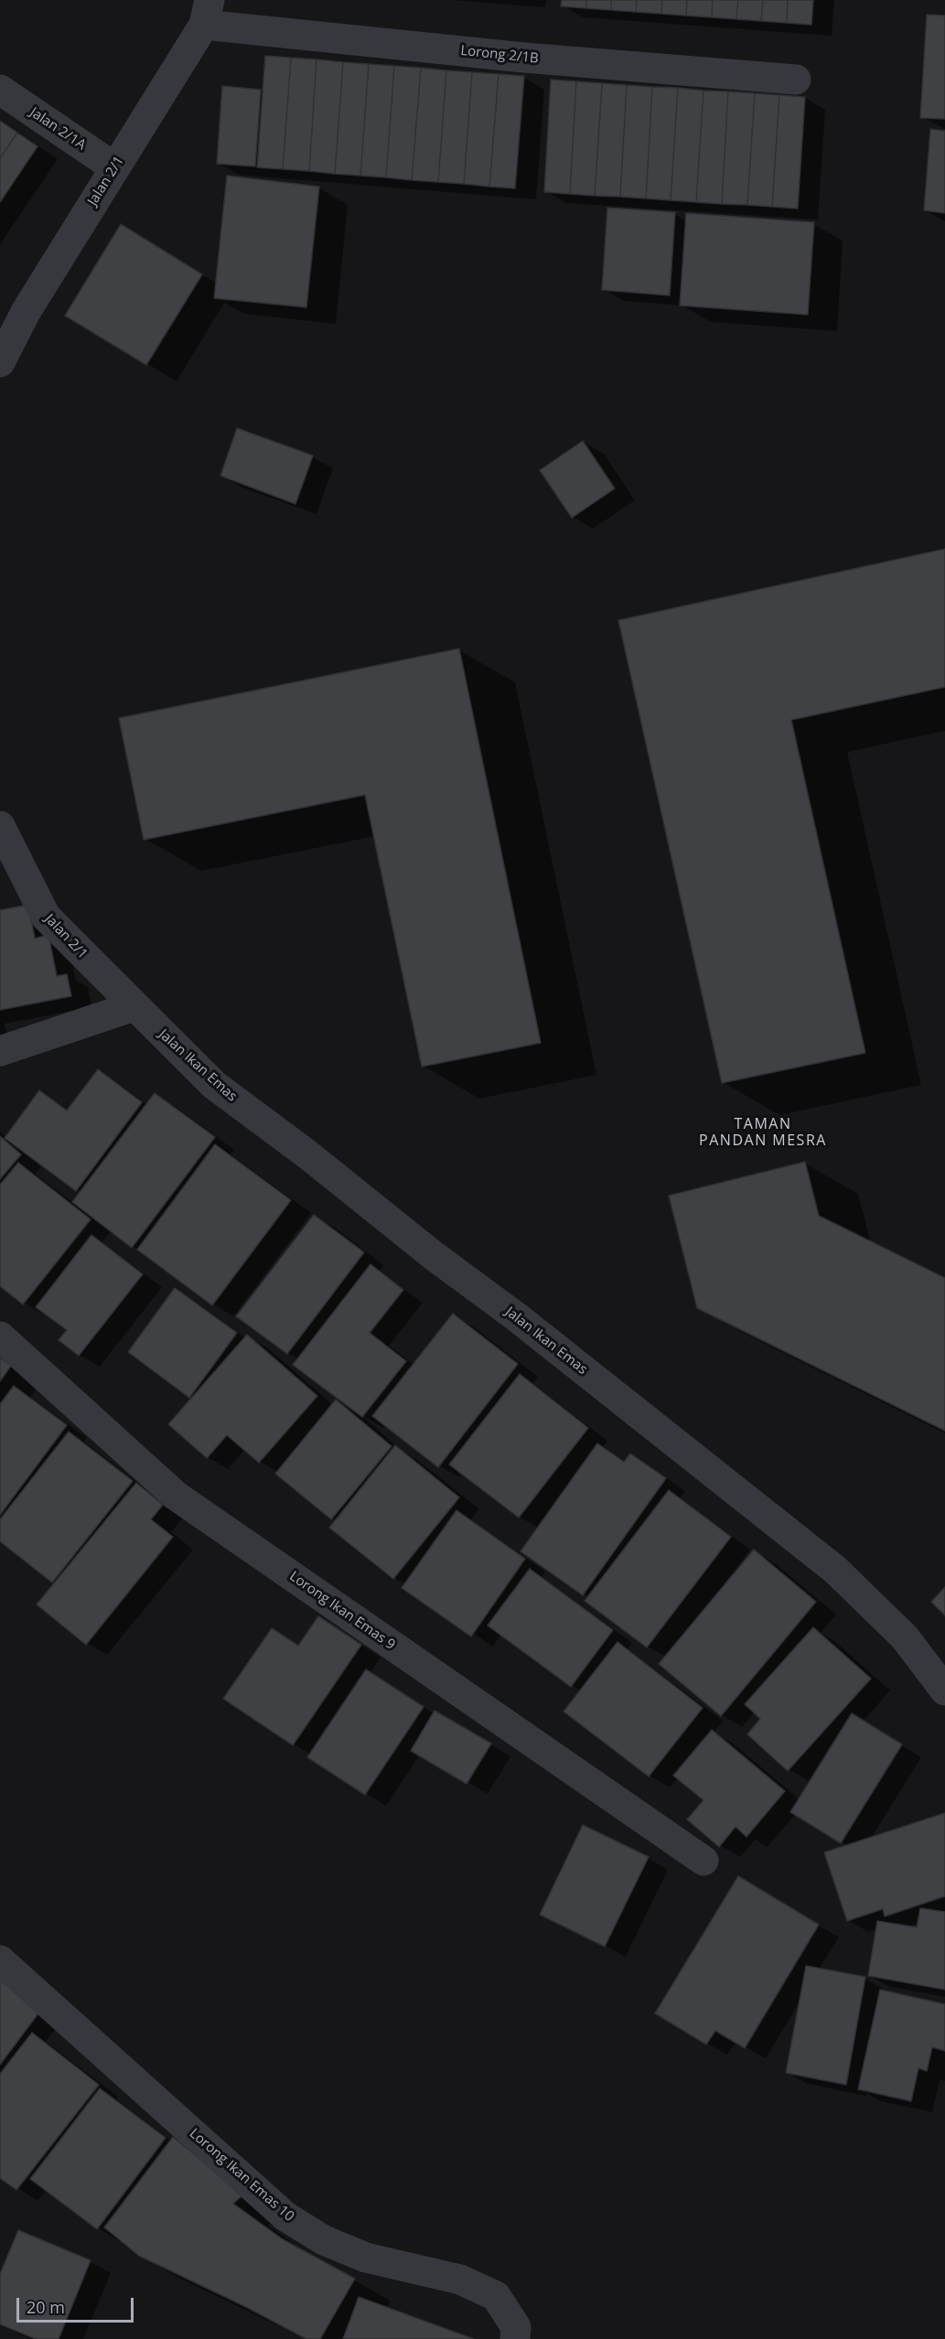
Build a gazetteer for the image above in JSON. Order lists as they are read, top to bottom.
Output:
{
  "streets": {
    "street": [
      "Lorong 2/1B",
      "Jalan 2/1A",
      "Jalan 2/1",
      "Jalan Ikan Emas",
      "Lorong Ikan Emas 9",
      "Lorong Ikan Emas 10"
    ]
  },
  "crossings": [
    ["Lorong 2/1B", "Jalan 2/1"],
    ["Jalan 2/1A", "Jalan 2/1"],
    ["Jalan 2/1", "Jalan Ikan Emas"]
  ],
  "districts": ["TAMAN PANDAN MESRA"],
  "scale_bar": "20 m"
}
